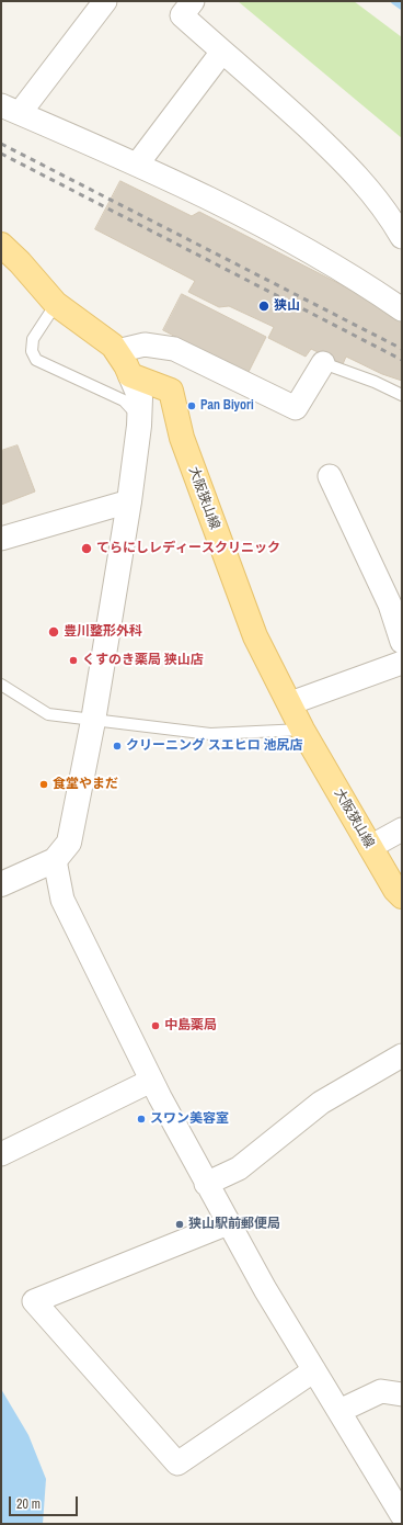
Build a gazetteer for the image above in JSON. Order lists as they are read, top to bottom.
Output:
{
  "streets": {
    "main road": ["大阪狭山線"]
  },
  "places": [
    "狭山",
    "Pan Biyori",
    "てらにしレディースクリニック",
    "豊川整形外科",
    "くすのき薬局 狭山店",
    "クリーニング スエヒロ 池尻店",
    "食堂やまだ",
    "中島薬局",
    "スワン美容室",
    "狭山駅前郵便局"
  ],
  "scale_bar": "20 m"
}
